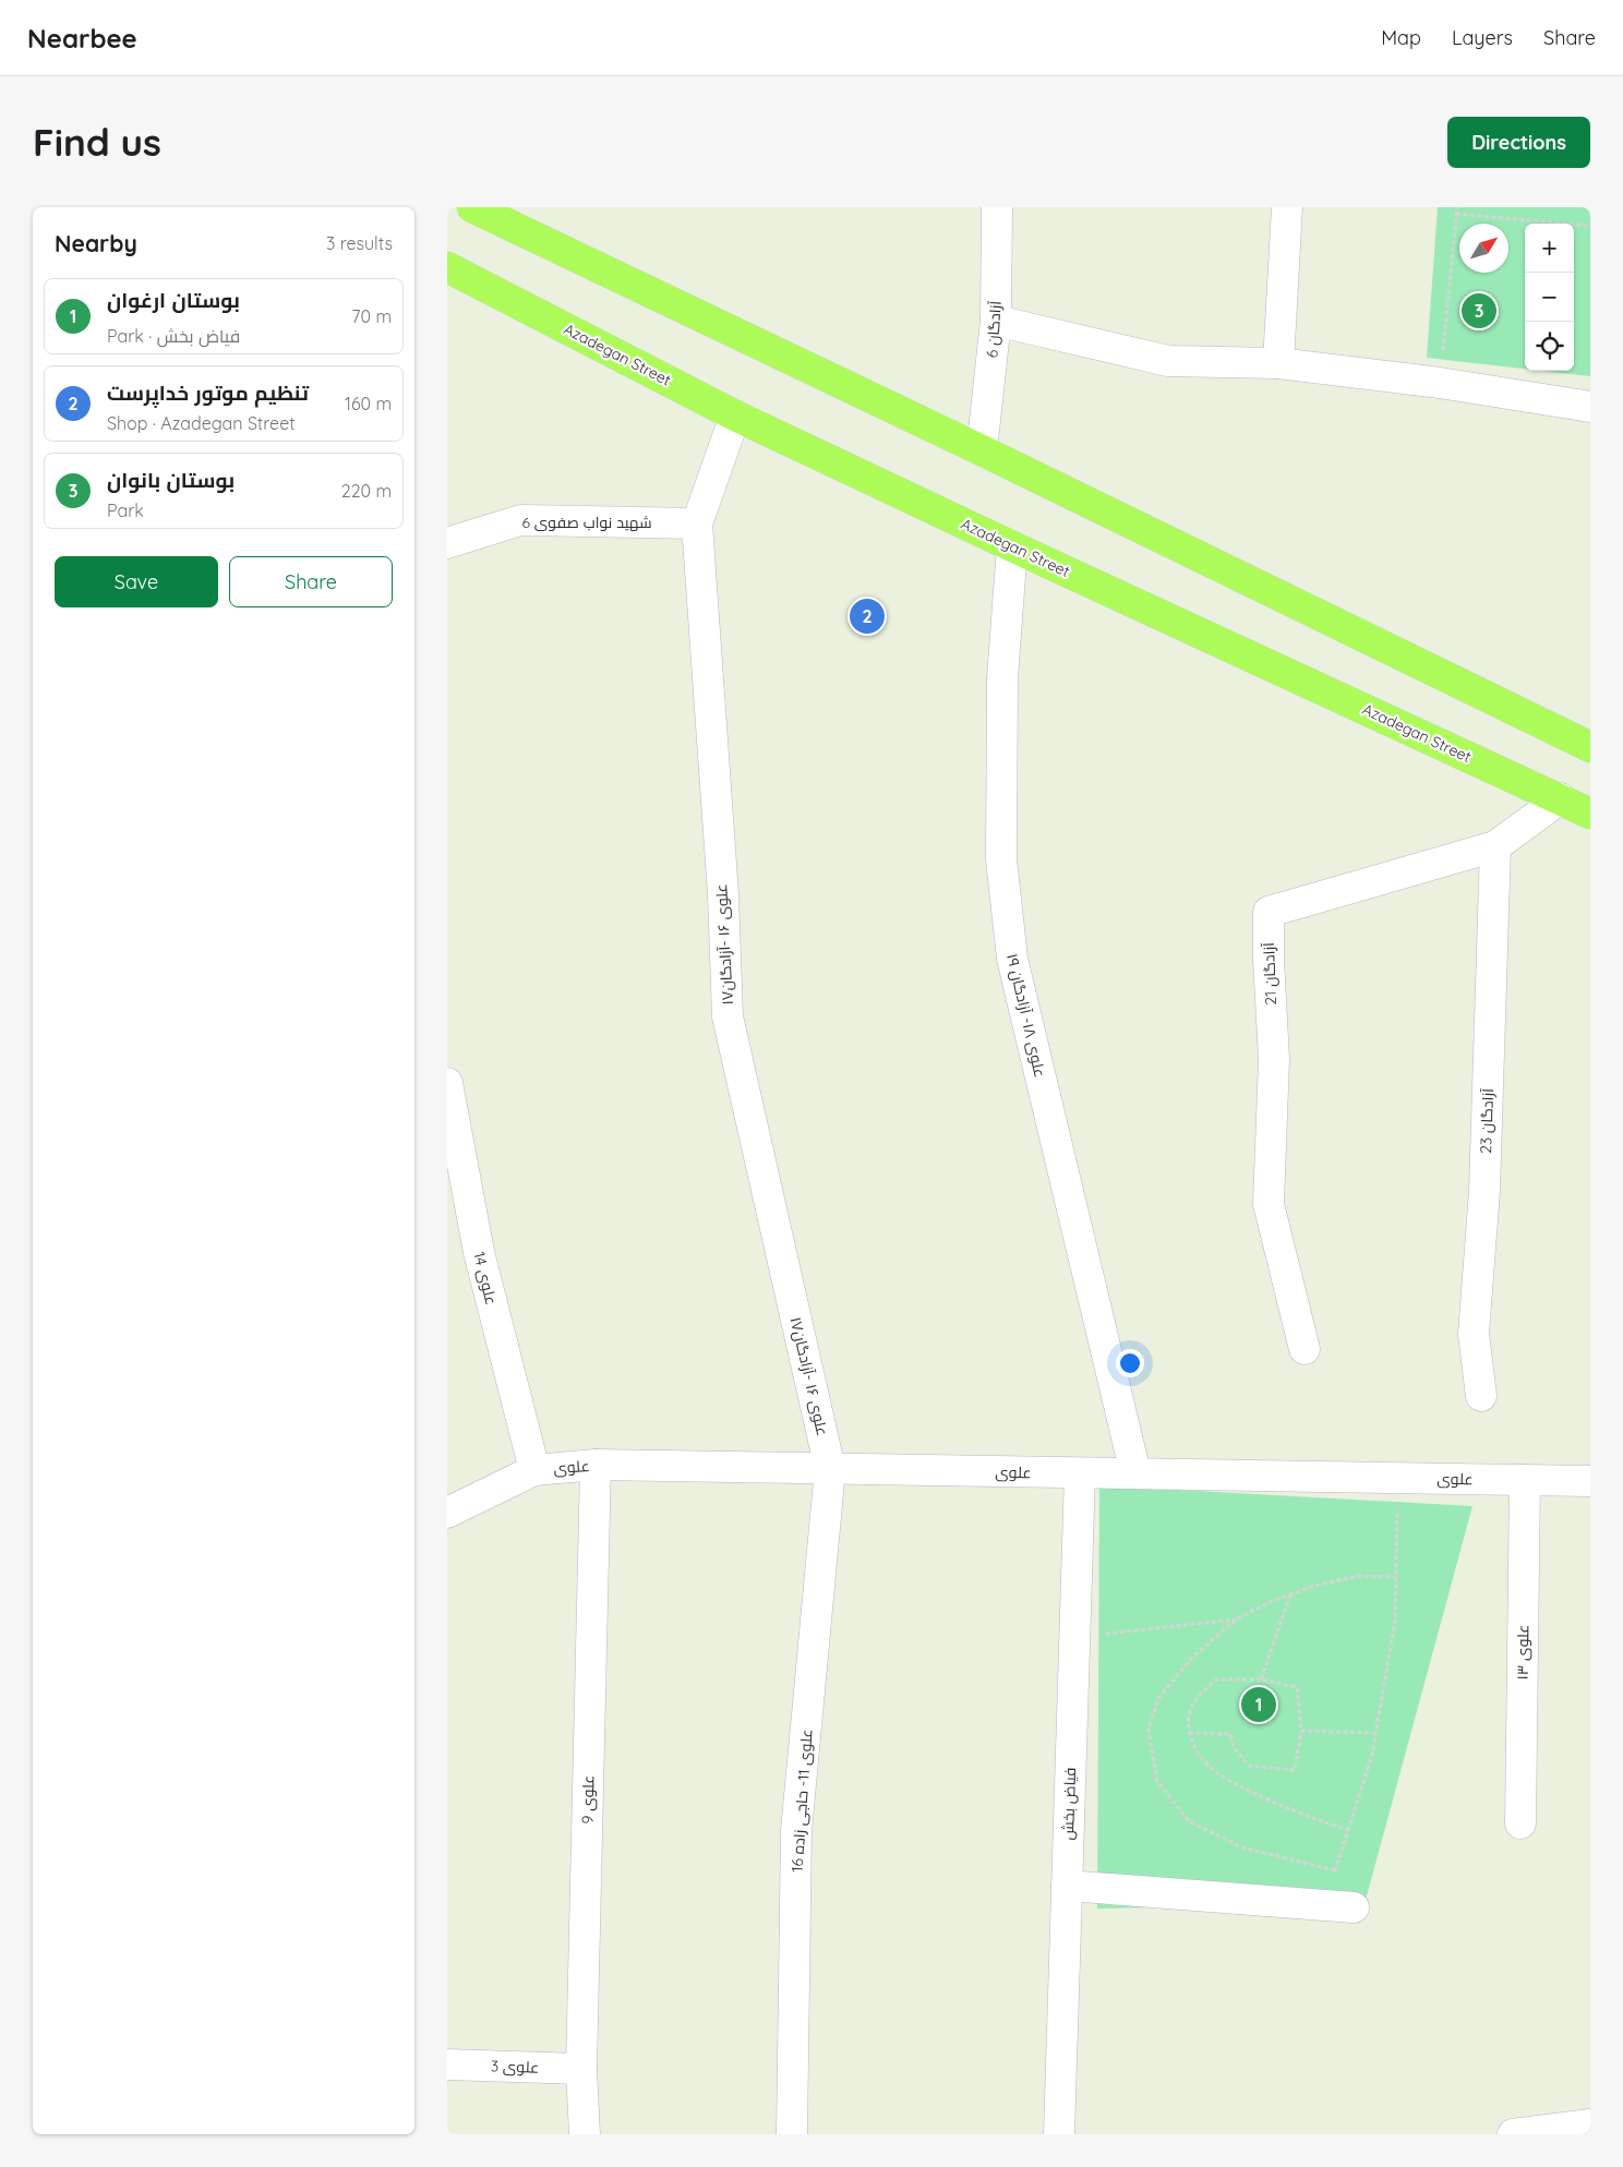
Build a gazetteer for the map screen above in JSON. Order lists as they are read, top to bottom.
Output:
{
  "streets": {
    "main road": ["Azadegan Street"],
    "street": [
      "آزادگان 6",
      "شهید نواب صفوی 6",
      "علوی ۱۶ -آزادگان۱۷",
      "آزادگان 21",
      "علوی ۱٨- آزادگان ۱۹",
      "آزادگان 23",
      "علوی 14",
      "علوی",
      "علوی ۱۳",
      "علوی 9",
      "علوی 11- حاجی زاده 16",
      "فیاض بخش",
      "علوی 3"
    ]
  },
  "crossings": [
    ["Azadegan Street", "علوی ۱۶ -آزادگان۱۷"],
    ["Azadegan Street", "آزادگان 21"],
    ["Azadegan Street", "علوی ۱٨- آزادگان ۱۹"],
    ["شهید نواب صفوی 6", "علوی ۱۶ -آزادگان۱۷"],
    ["علوی ۱۶ -آزادگان۱۷", "علوی"],
    ["علوی ۱۶ -آزادگان۱۷", "علوی 11- حاجی زاده 16"],
    ["آزادگان 21", "آزادگان 23"],
    ["علوی ۱٨- آزادگان ۱۹", "علوی"],
    ["علوی 14", "علوی"],
    ["علوی", "علوی ۱۳"],
    ["علوی", "علوی 9"],
    ["علوی", "علوی 11- حاجی زاده 16"],
    ["علوی", "فیاض بخش"],
    ["علوی 9", "علوی 3"]
  ],
  "north": "top right",
  "page": {
    "header": "Nearbee",
    "nav": ["Map", "Layers", "Share"],
    "buttons": [
      "Directions",
      ["Save", "Share"]
    ],
    "title": "Find us",
    "heading": ["Nearby", "3 results"],
    "map_buttons": ["+", "−"],
    "list": [
      {
        "mark": "1",
        "name": "بوستان ارغوان",
        "note": "Park · فیاض بخش",
        "value": "70 m"
      },
      {
        "mark": "2",
        "name": "تنظیم موتور خداپرست",
        "note": "Shop · Azadegan Street",
        "value": "160 m"
      },
      {
        "mark": "3",
        "name": "بوستان بانوان",
        "note": "Park",
        "value": "220 m"
      }
    ],
    "pins": ["3", "2", "1"]
  }
}
